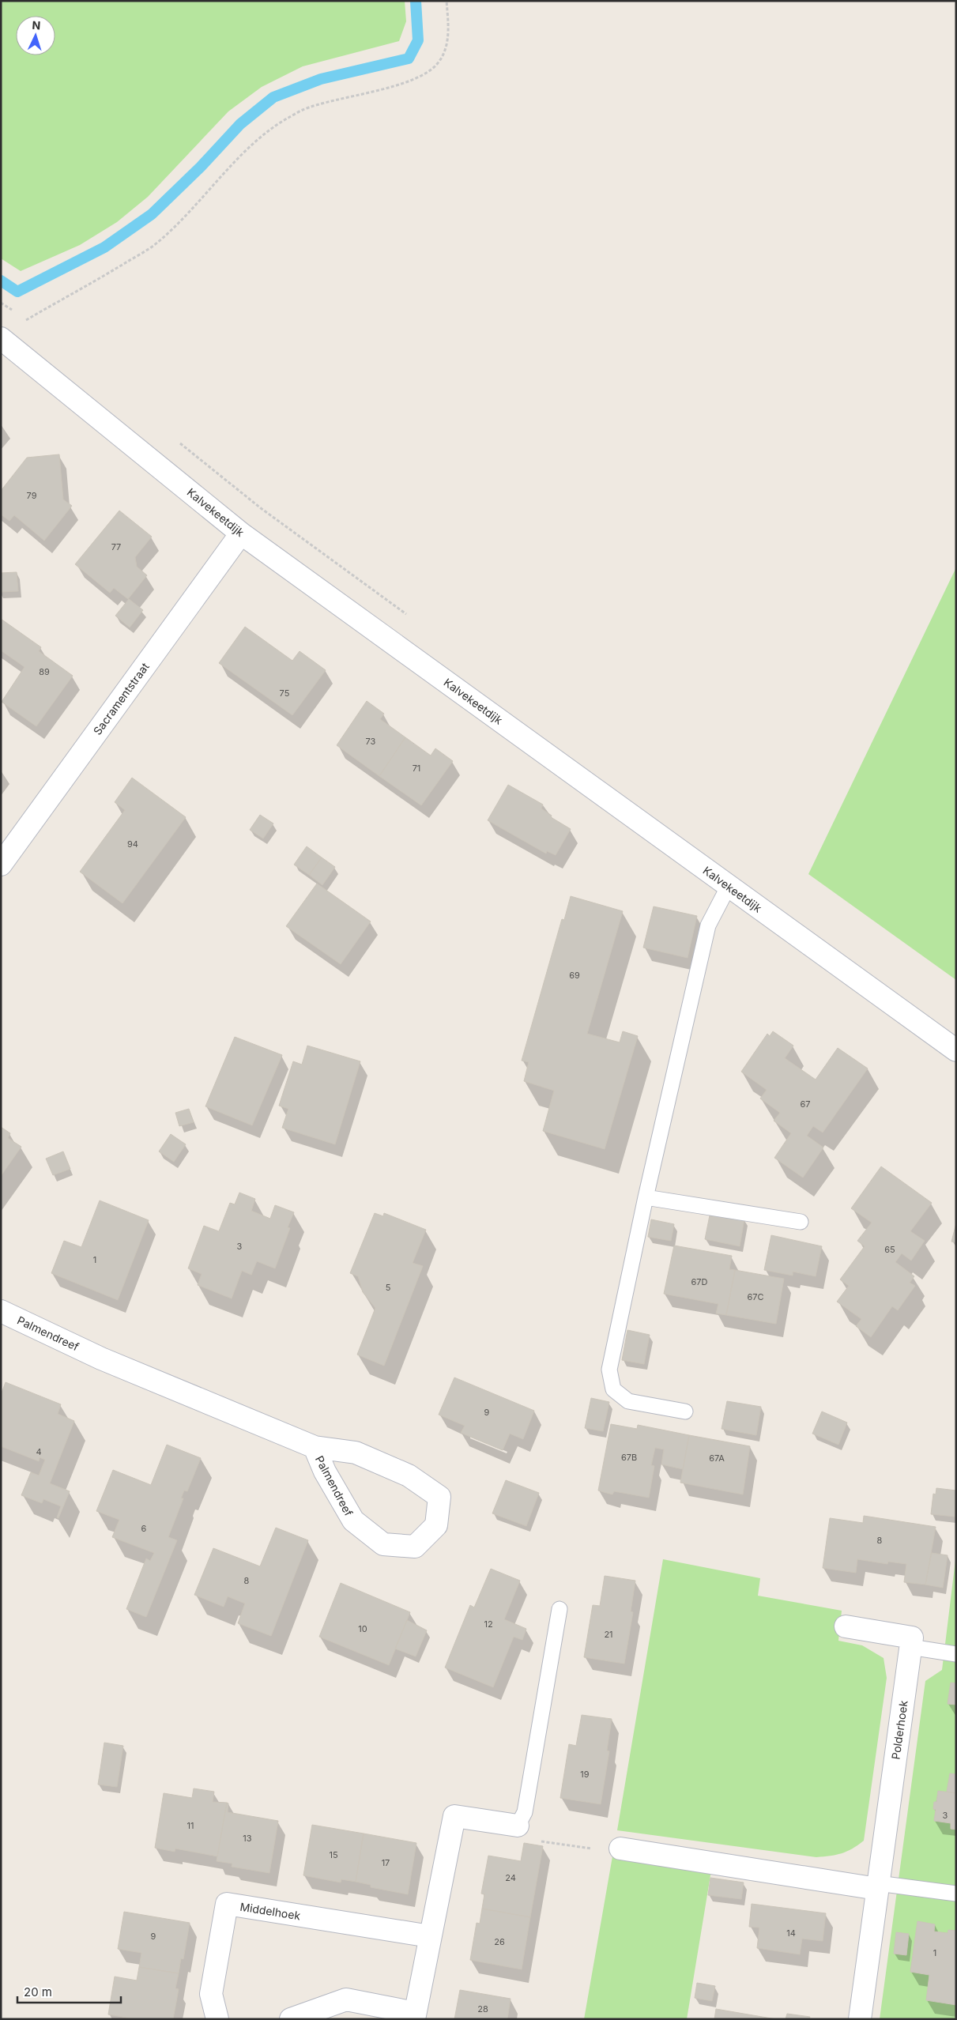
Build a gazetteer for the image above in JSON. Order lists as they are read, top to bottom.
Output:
{
  "streets": {
    "street": [
      "Kalvekeetdijk",
      "Sacramentstraat",
      "Palmendreef",
      "Polderhoek",
      "Middelhoek"
    ]
  },
  "crossings": [
    ["Kalvekeetdijk", "Sacramentstraat"]
  ],
  "house_numbers": [
    "79",
    "77",
    "89",
    "75",
    "73",
    "71",
    "94",
    "69",
    "67",
    "3",
    "65",
    "1",
    "67D",
    "5",
    "67C",
    "9",
    "4",
    "67B",
    "67A",
    "6",
    "8",
    "8",
    "12",
    "10",
    "21",
    "19",
    "3",
    "11",
    "13",
    "15",
    "17",
    "24",
    "14",
    "9",
    "26",
    "1",
    "28"
  ],
  "scale_bar": "20 m",
  "north": "top"
}
